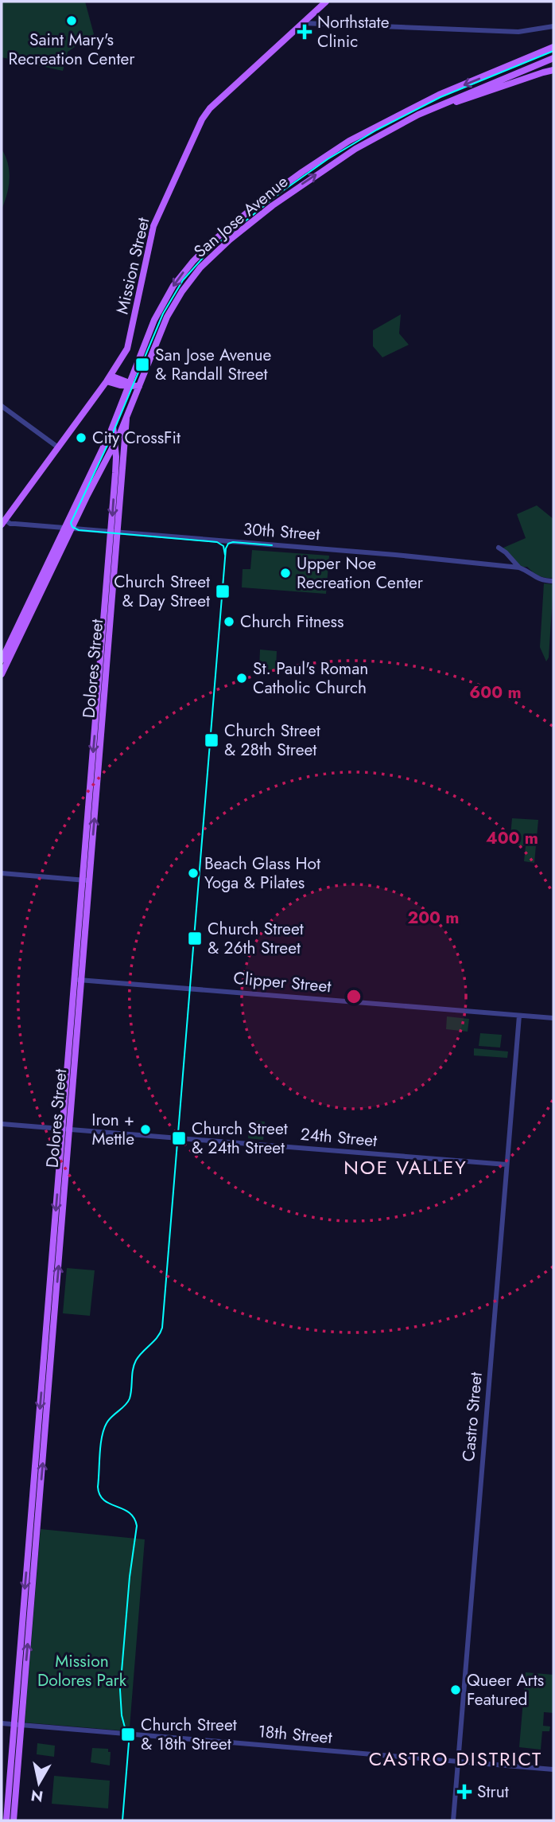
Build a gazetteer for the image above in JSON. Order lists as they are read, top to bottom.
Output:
{
  "streets": {
    "main road": ["San Jose Avenue", "Mission Street", "Dolores Street"],
    "street": [
      "30th Street",
      "Clipper Street",
      "24th Street",
      "Castro Street",
      "18th Street"
    ]
  },
  "crossings": [
    ["San Jose Avenue", "30th Street"],
    ["San Jose Avenue", "Dolores Street"],
    ["Mission Street", "30th Street"],
    ["30th Street", "Dolores Street"],
    ["Dolores Street", "Clipper Street"],
    ["Dolores Street", "24th Street"],
    ["Dolores Street", "18th Street"],
    ["Clipper Street", "Castro Street"],
    ["24th Street", "Castro Street"],
    ["Castro Street", "18th Street"]
  ],
  "districts": ["NOE VALLEY", "CASTRO DISTRICT"],
  "parks": ["Mission Dolores Park"],
  "places": {
    "other": [
      "Saint Mary's Recreation Center",
      "City CrossFit",
      "Upper Noe Recreation Center",
      "Church Fitness",
      "St. Paul's Roman Catholic Church",
      "Beach Glass Hot Yoga & Pilates",
      "Iron + Mettle",
      "Queer Arts Featured"
    ],
    "health": ["Northstate Clinic", "Strut"],
    "transit": [
      "San Jose Avenue & Randall Street",
      "Church Street & Day Street",
      "Church Street & 28th Street",
      "Church Street & 26th Street",
      "Church Street & 24th Street",
      "Church Street & 18th Street"
    ]
  },
  "north": "bottom",
  "rings": ["600 m", "400 m", "200 m"]
}
